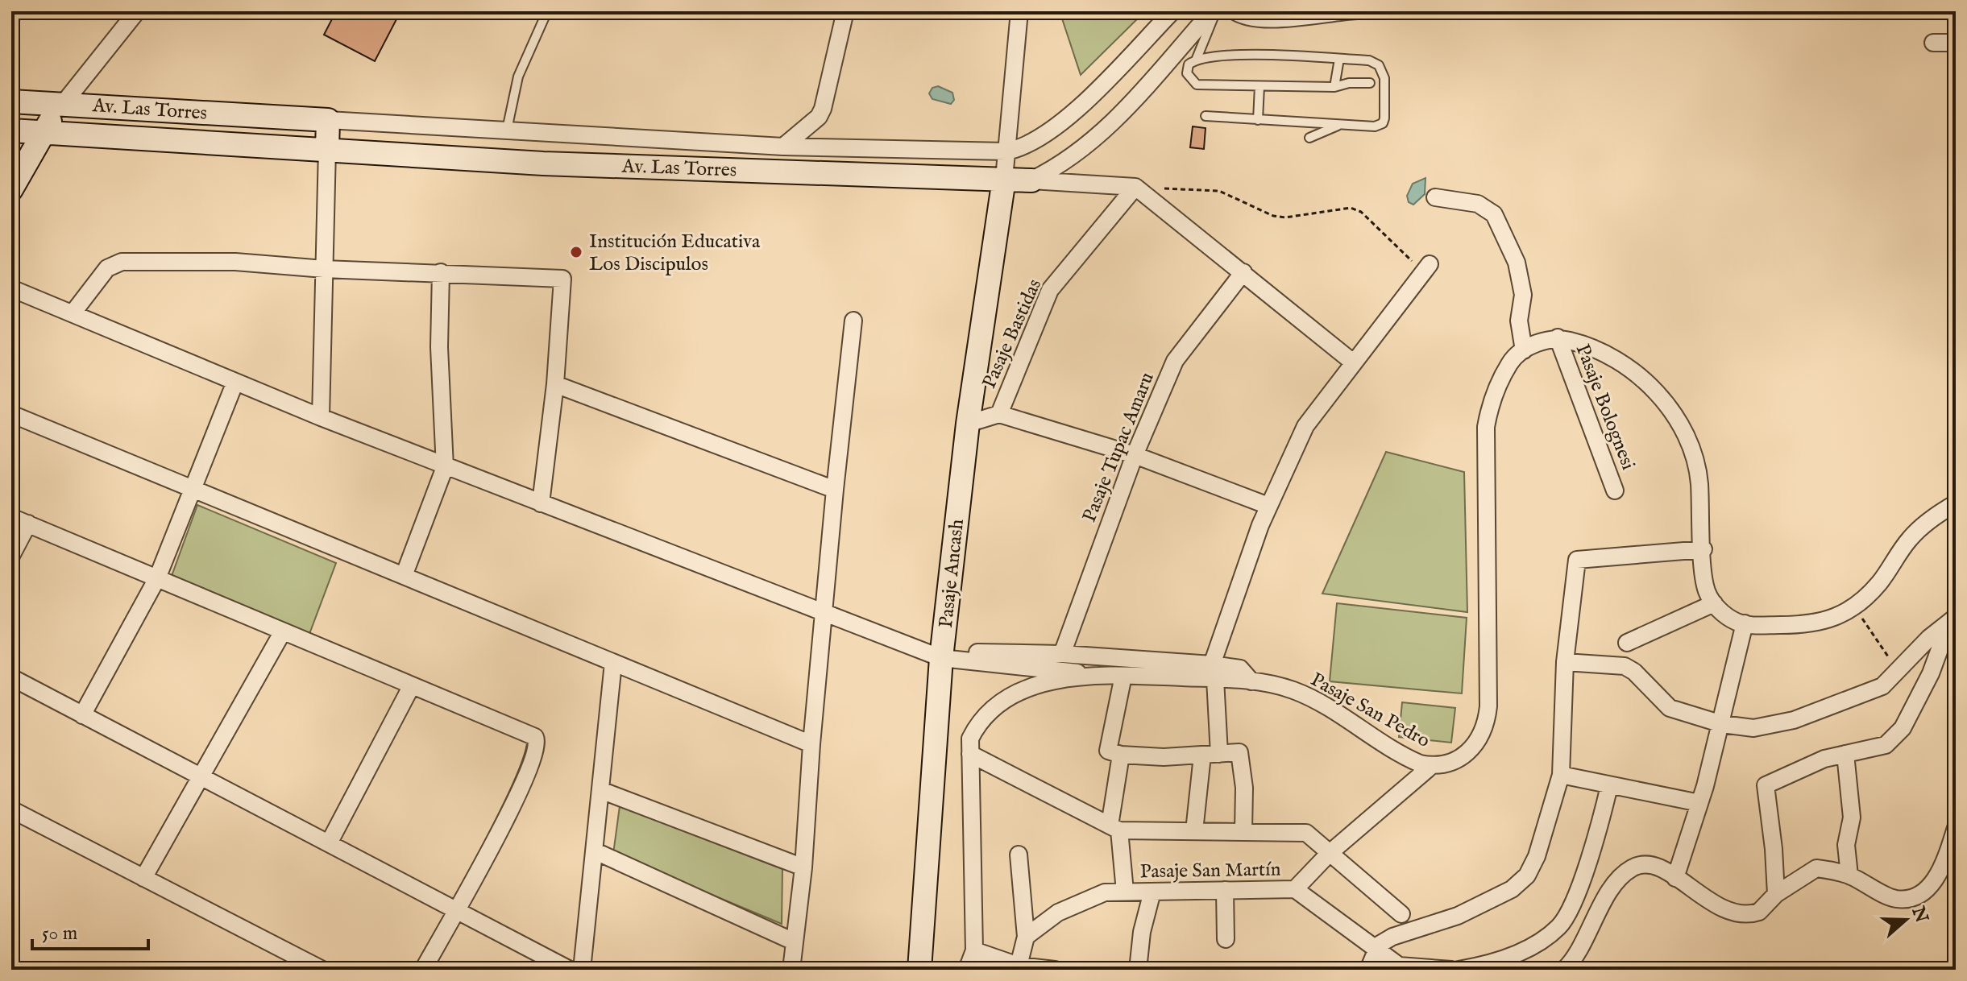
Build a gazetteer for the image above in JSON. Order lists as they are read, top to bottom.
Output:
{
  "streets": {
    "street": [
      "Av. Las Torres",
      "Pasaje Bastidas",
      "Pasaje Bolognesi",
      "Pasaje Tupac Amaru",
      "Pasaje Ancash",
      "Pasaje San Pedro",
      "Pasaje San Martín"
    ]
  },
  "crossings": [
    ["Av. Las Torres", "Pasaje Ancash"],
    ["Pasaje Bastidas", "Pasaje Ancash"]
  ],
  "places": ["Institución Educativa Los Discipulos"],
  "scale_bar": "50 m",
  "north": "right"
}
